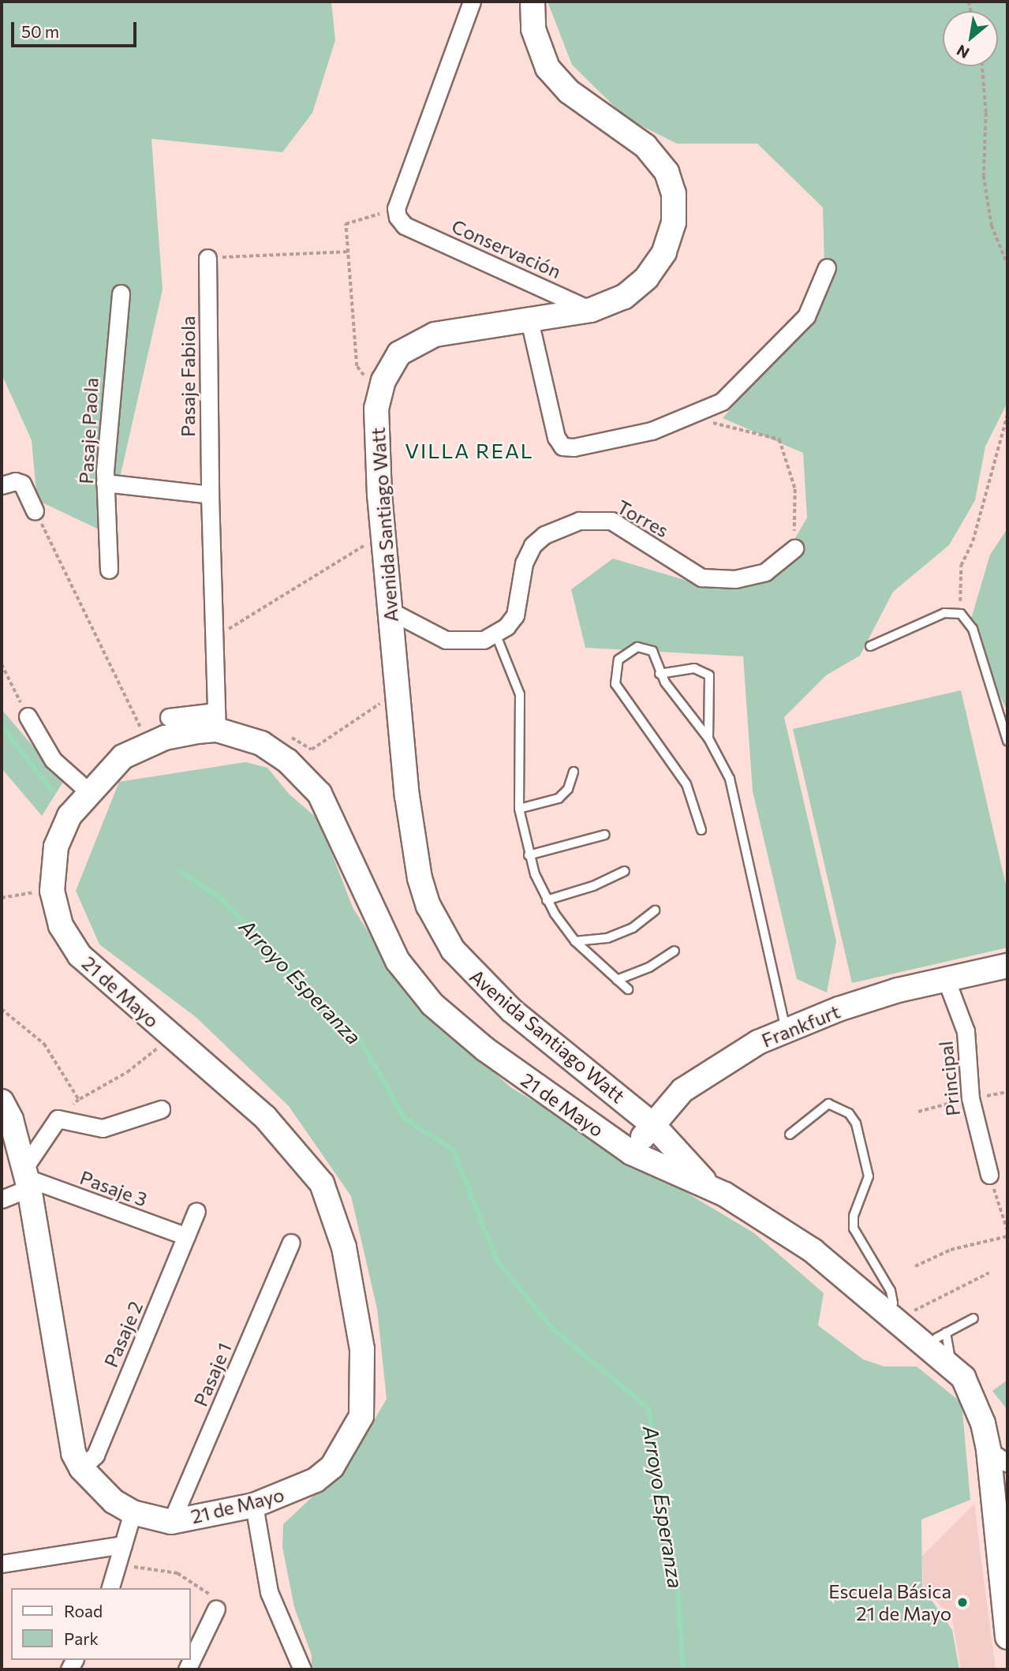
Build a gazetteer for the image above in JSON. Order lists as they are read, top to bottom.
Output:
{
  "streets": {
    "street": [
      "Conservación",
      "Pasaje Fabiola",
      "Pasaje Paola",
      "Torres",
      "Avenida Santiago Watt",
      "21 de Mayo",
      "Frankfurt",
      "Principal",
      "Pasaje 3",
      "Pasaje 2",
      "Pasaje 1"
    ]
  },
  "crossings": [
    ["Conservación", "Avenida Santiago Watt"],
    ["Pasaje Fabiola", "21 de Mayo"],
    ["Torres", "Avenida Santiago Watt"],
    ["Avenida Santiago Watt", "21 de Mayo"],
    ["Avenida Santiago Watt", "Frankfurt"],
    ["21 de Mayo", "Frankfurt"],
    ["21 de Mayo", "Pasaje 3"],
    ["21 de Mayo", "Pasaje 2"],
    ["21 de Mayo", "Pasaje 1"],
    ["Frankfurt", "Principal"],
    ["Pasaje 3", "Pasaje 2"]
  ],
  "districts": ["VILLA REAL"],
  "water": ["Arroyo Esperanza"],
  "places": ["Escuela Básica 21 de Mayo"],
  "legend": ["Road", "Park"],
  "scale_bar": "50 m",
  "north": "bottom left"
}
